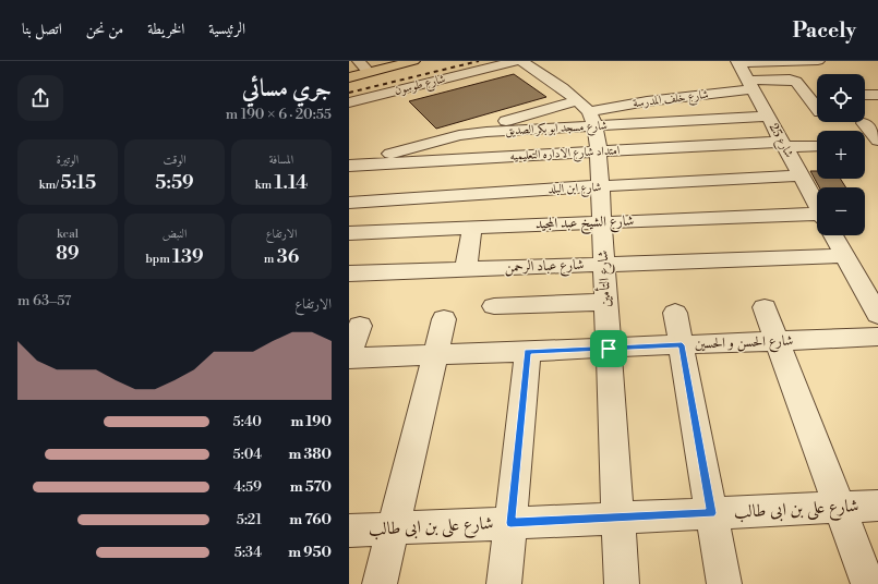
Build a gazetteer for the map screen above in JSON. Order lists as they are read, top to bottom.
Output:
{
  "streets": {
    "street": [
      "شارع طوسون",
      "شارع خلف المدرسة",
      "شارع مسجد ابو بكر الصديق",
      "شارع 25",
      "امتداد شارع الاداره التعليميه",
      "شارع ابن البلد",
      "شارع الشيخ عبد المجيد",
      "شارع عباد الرحمن",
      "شارع التأمين",
      "شارع الحسن و الحسين",
      "شارع على بن ابى طالب"
    ]
  },
  "crossings": [
    ["شارع خلف المدرسة", "شارع مسجد ابو بكر الصديق"],
    ["شارع خلف المدرسة", "شارع 25"],
    ["شارع خلف المدرسة", "شارع التأمين"],
    ["شارع مسجد ابو بكر الصديق", "شارع 25"],
    ["شارع مسجد ابو بكر الصديق", "امتداد شارع الاداره التعليميه"],
    ["شارع مسجد ابو بكر الصديق", "شارع التأمين"],
    ["شارع 25", "امتداد شارع الاداره التعليميه"],
    ["شارع 25", "شارع ابن البلد"],
    ["شارع 25", "شارع عباد الرحمن"],
    ["امتداد شارع الاداره التعليميه", "شارع التأمين"],
    ["شارع ابن البلد", "شارع التأمين"],
    ["شارع الشيخ عبد المجيد", "شارع التأمين"],
    ["شارع عباد الرحمن", "شارع التأمين"],
    ["شارع التأمين", "شارع الحسن و الحسين"],
    ["شارع التأمين", "شارع على بن ابى طالب"]
  ],
  "page": {
    "header": "Pacely",
    "nav": [
      "الرئيسية",
      "الخريطة",
      "من نحن",
      "اتصل بنا"
    ],
    "heading": ["جري مسائي", "20:55 · 6 × 190 m"],
    "map_buttons": ["+", "−"],
    "stats": [
      ["المسافة", "1.14 km"],
      ["الوقت", "5:59"],
      ["الوتيرة", "5:15 /km"],
      ["الارتفاع", "36 m"],
      ["النبض", "139 bpm"],
      ["kcal", "89"]
    ],
    "chart": ["الارتفاع", "57–63 m"],
    "list": [
      {
        "name": "190 m",
        "note": "5:40"
      },
      {
        "name": "380 m",
        "note": "5:04"
      },
      {
        "name": "570 m",
        "note": "4:59"
      },
      {
        "name": "760 m",
        "note": "5:21"
      },
      {
        "name": "950 m",
        "note": "5:34"
      }
    ]
  }
}
